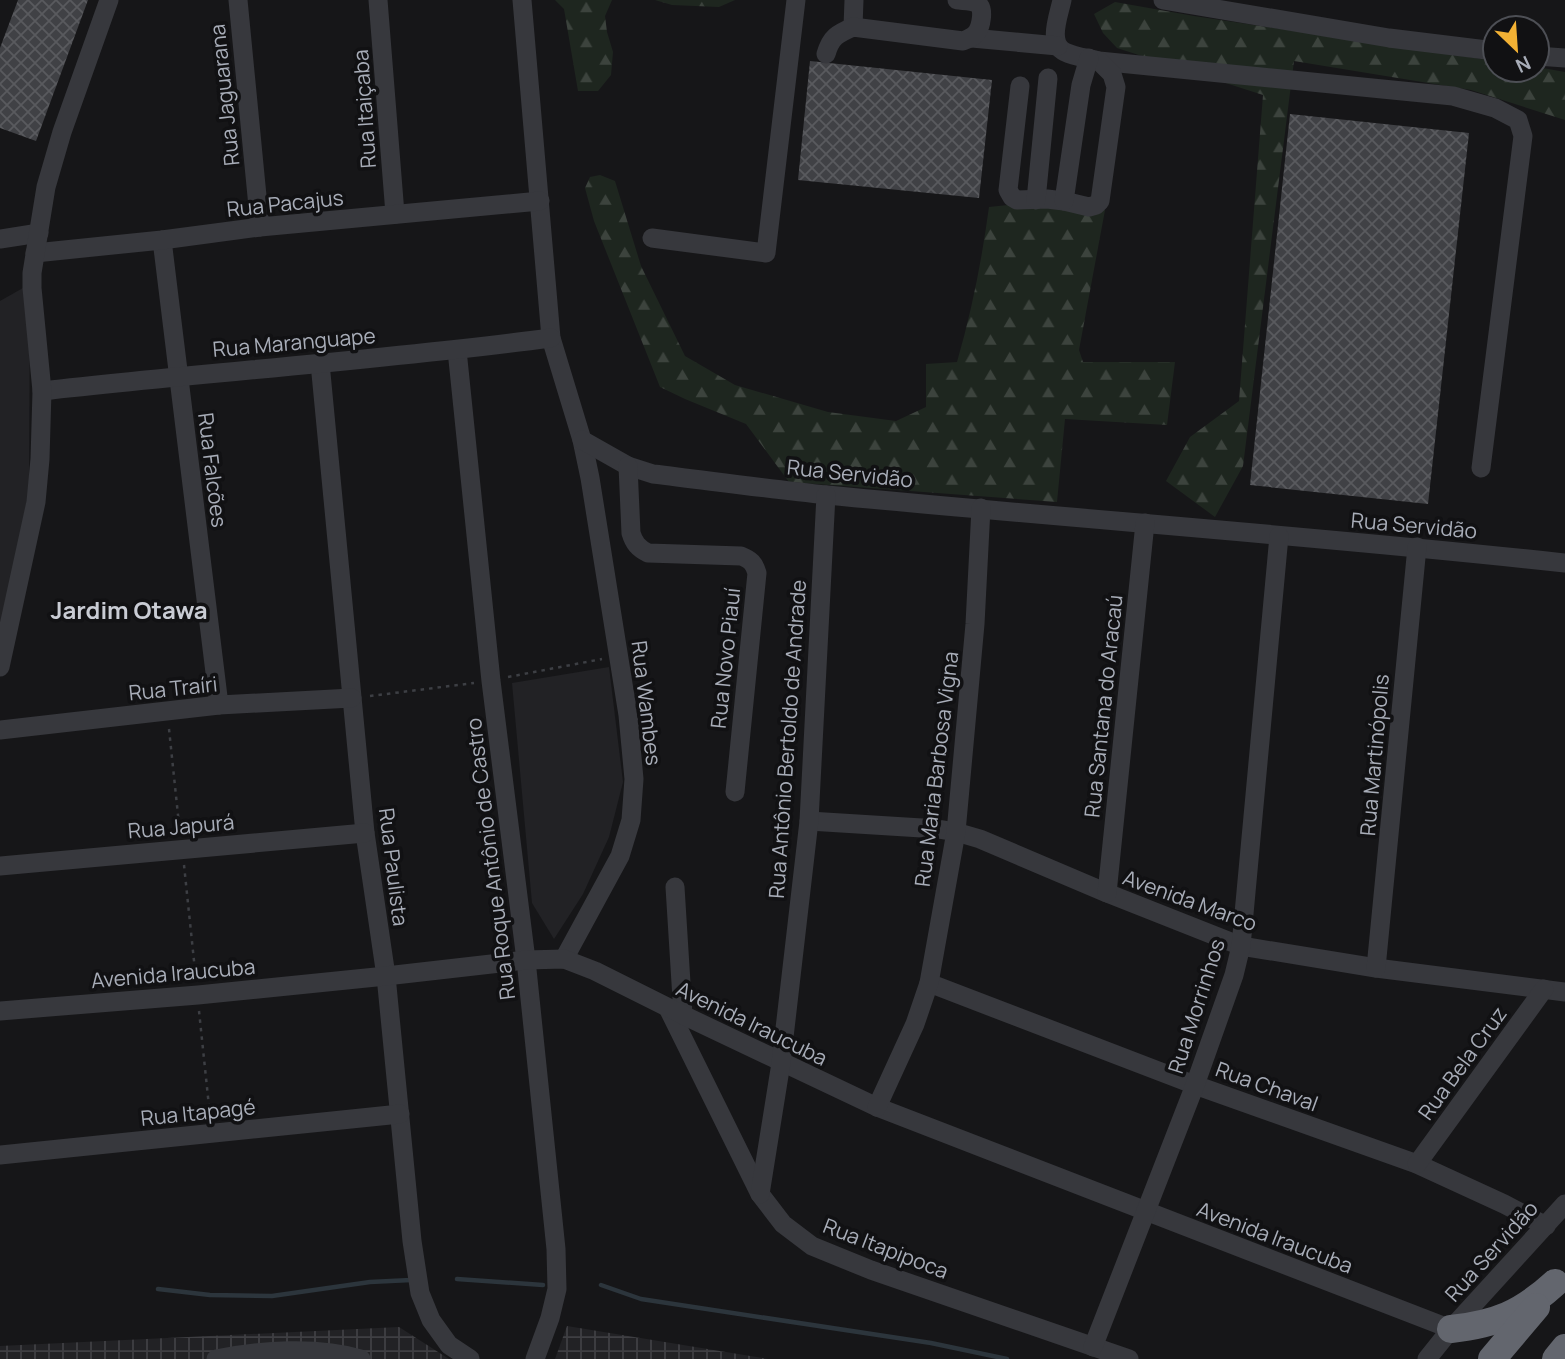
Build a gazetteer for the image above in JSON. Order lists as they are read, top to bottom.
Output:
{
  "streets": {
    "street": [
      "Rua Jaguarana",
      "Rua Itaiçaba",
      "Rua Pacajus",
      "Rua Maranguape",
      "Rua Falcões",
      "Rua Servidão",
      "Rua Novo Piauí",
      "Rua Traíri",
      "Rua Wambes",
      "Rua Santana do Aracaú",
      "Rua Antônio Bertoldo de Andrade",
      "Rua Martinópolis",
      "Rua Maria Barbosa Vigna",
      "Rua Japurá",
      "Rua Roque Antônio de Castro",
      "Rua Paulista",
      "Avenida Marco",
      "Avenida Iraucuba",
      "Rua Morrinhos",
      "Rua Bela Cruz",
      "Rua Chaval",
      "Rua Itapagé",
      "Rua Itapipoca"
    ]
  },
  "crossings": [
    ["Rua Jaguarana", "Rua Pacajus"],
    ["Rua Itaiçaba", "Rua Pacajus"],
    ["Rua Pacajus", "Rua Falcões"],
    ["Rua Maranguape", "Rua Falcões"],
    ["Rua Maranguape", "Rua Roque Antônio de Castro"],
    ["Rua Maranguape", "Rua Paulista"],
    ["Rua Falcões", "Rua Traíri"],
    ["Rua Servidão", "Rua Novo Piauí"],
    ["Rua Servidão", "Rua Wambes"],
    ["Rua Servidão", "Rua Santana do Aracaú"],
    ["Rua Servidão", "Rua Antônio Bertoldo de Andrade"],
    ["Rua Servidão", "Rua Martinópolis"],
    ["Rua Servidão", "Rua Maria Barbosa Vigna"],
    ["Rua Servidão", "Avenida Iraucuba"],
    ["Rua Servidão", "Rua Morrinhos"],
    ["Rua Servidão", "Rua Chaval"],
    ["Rua Traíri", "Rua Paulista"],
    ["Rua Wambes", "Avenida Iraucuba"],
    ["Rua Santana do Aracaú", "Avenida Marco"],
    ["Rua Antônio Bertoldo de Andrade", "Avenida Marco"],
    ["Rua Antônio Bertoldo de Andrade", "Avenida Iraucuba"],
    ["Rua Antônio Bertoldo de Andrade", "Rua Itapipoca"],
    ["Rua Martinópolis", "Avenida Marco"],
    ["Rua Maria Barbosa Vigna", "Avenida Marco"],
    ["Rua Maria Barbosa Vigna", "Avenida Iraucuba"],
    ["Rua Maria Barbosa Vigna", "Rua Chaval"],
    ["Rua Japurá", "Rua Paulista"],
    ["Rua Roque Antônio de Castro", "Avenida Iraucuba"],
    ["Rua Paulista", "Avenida Iraucuba"],
    ["Rua Paulista", "Rua Itapagé"],
    ["Avenida Marco", "Rua Morrinhos"],
    ["Avenida Marco", "Rua Bela Cruz"],
    ["Avenida Iraucuba", "Rua Morrinhos"],
    ["Avenida Iraucuba", "Rua Itapipoca"],
    ["Rua Morrinhos", "Rua Chaval"],
    ["Rua Morrinhos", "Rua Itapipoca"],
    ["Rua Bela Cruz", "Rua Chaval"]
  ],
  "districts": ["Jardim Otawa"],
  "north": "bottom right"
}
